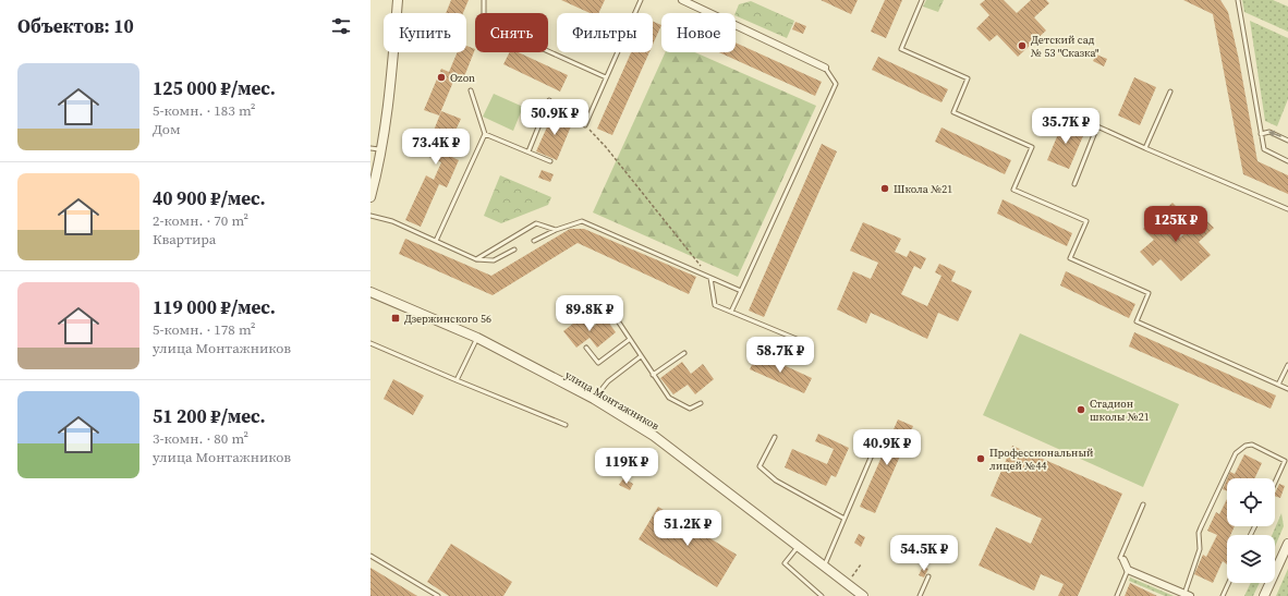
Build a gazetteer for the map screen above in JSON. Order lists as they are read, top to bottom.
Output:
{
  "streets": {
    "street": ["улица Монтажников"]
  },
  "places": {
    "other": [
      "Детский сад № 53 \"Сказка\"",
      "Ozon",
      "Школа №21",
      "Стадион школы №21",
      "Профессиональный лицей №44"
    ],
    "transit": ["Дзержинского 56"]
  },
  "page": {
    "heading": "Объектов: 10",
    "chip": [
      "Купить",
      "Снять",
      "Фильтры",
      "Новое"
    ],
    "list": [
      {
        "name": "125 000 ₽/мес.",
        "note": "5-комн. · 183 m² · Дом"
      },
      {
        "name": "40 900 ₽/мес.",
        "note": "2-комн. · 70 m² · Квартира"
      },
      {
        "name": "119 000 ₽/мес.",
        "note": "5-комн. · 178 m² · улица Монтажников"
      },
      {
        "name": "51 200 ₽/мес.",
        "note": "3-комн. · 80 m² · улица Монтажников"
      }
    ],
    "price": [
      "50.9K ₽",
      "35.7K ₽",
      "73.4K ₽",
      "125K ₽",
      "89.8K ₽",
      "58.7K ₽",
      "40.9K ₽",
      "119K ₽",
      "51.2K ₽",
      "54.5K ₽"
    ]
  }
}
